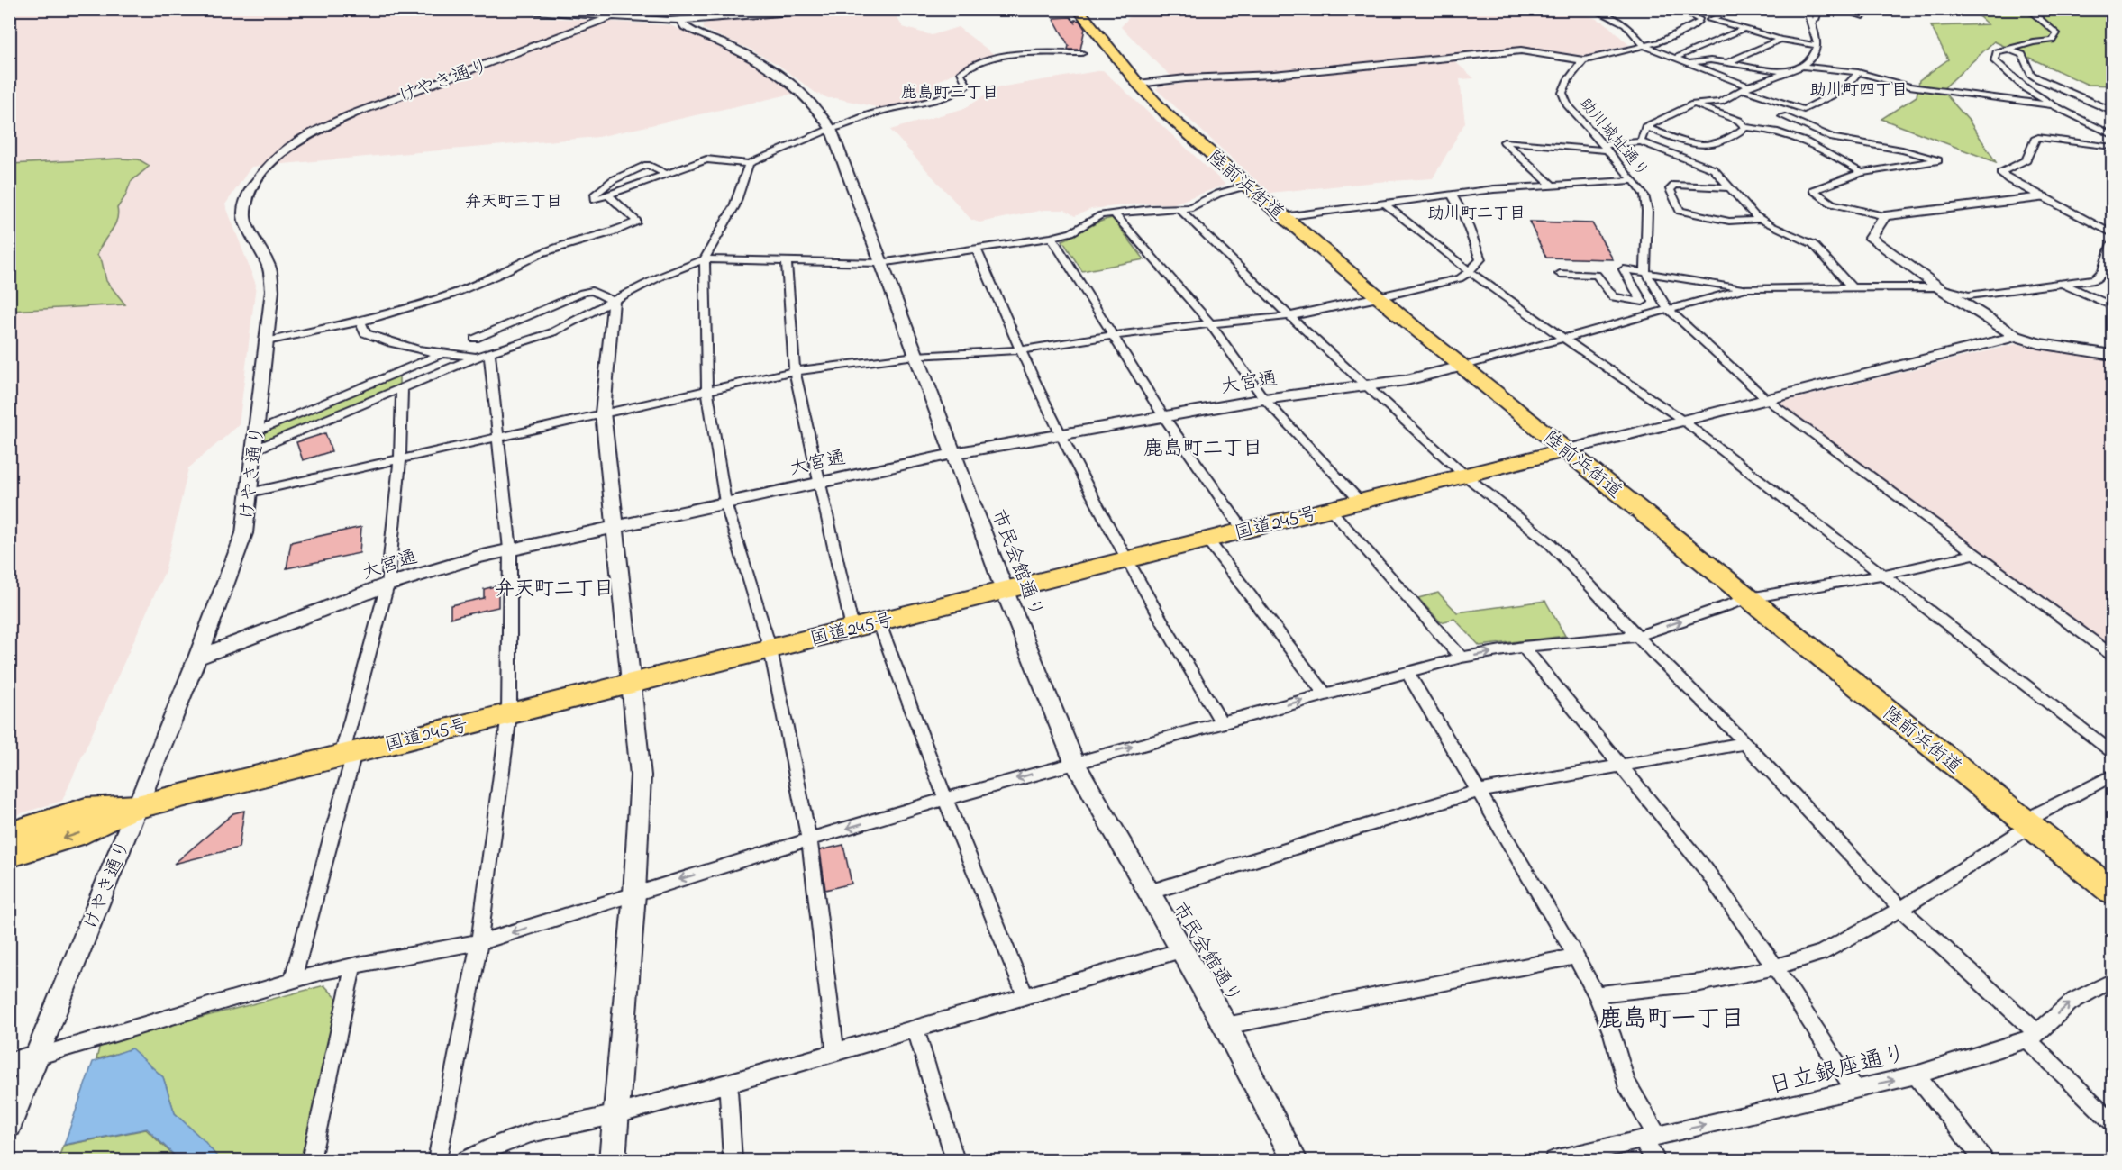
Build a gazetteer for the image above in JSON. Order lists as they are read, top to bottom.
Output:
{
  "streets": {
    "highway": ["陸前浜街道", "国道245号"],
    "street": [
      "けやき通り",
      "助川城址通り",
      "大宮通",
      "市民会館通り",
      "日立銀座通り"
    ]
  },
  "crossings": [
    ["けやき通り", "大宮通"],
    ["けやき通り", "国道245号"],
    ["陸前浜街道", "大宮通"],
    ["陸前浜街道", "国道245号"],
    ["大宮通", "市民会館通り"],
    ["国道245号", "市民会館通り"]
  ],
  "one_way": ["日立銀座通り"],
  "districts": [
    "助川町四丁目",
    "鹿島町三丁目",
    "弁天町三丁目",
    "助川町二丁目",
    "鹿島町二丁目",
    "弁天町二丁目",
    "鹿島町一丁目"
  ]
}
